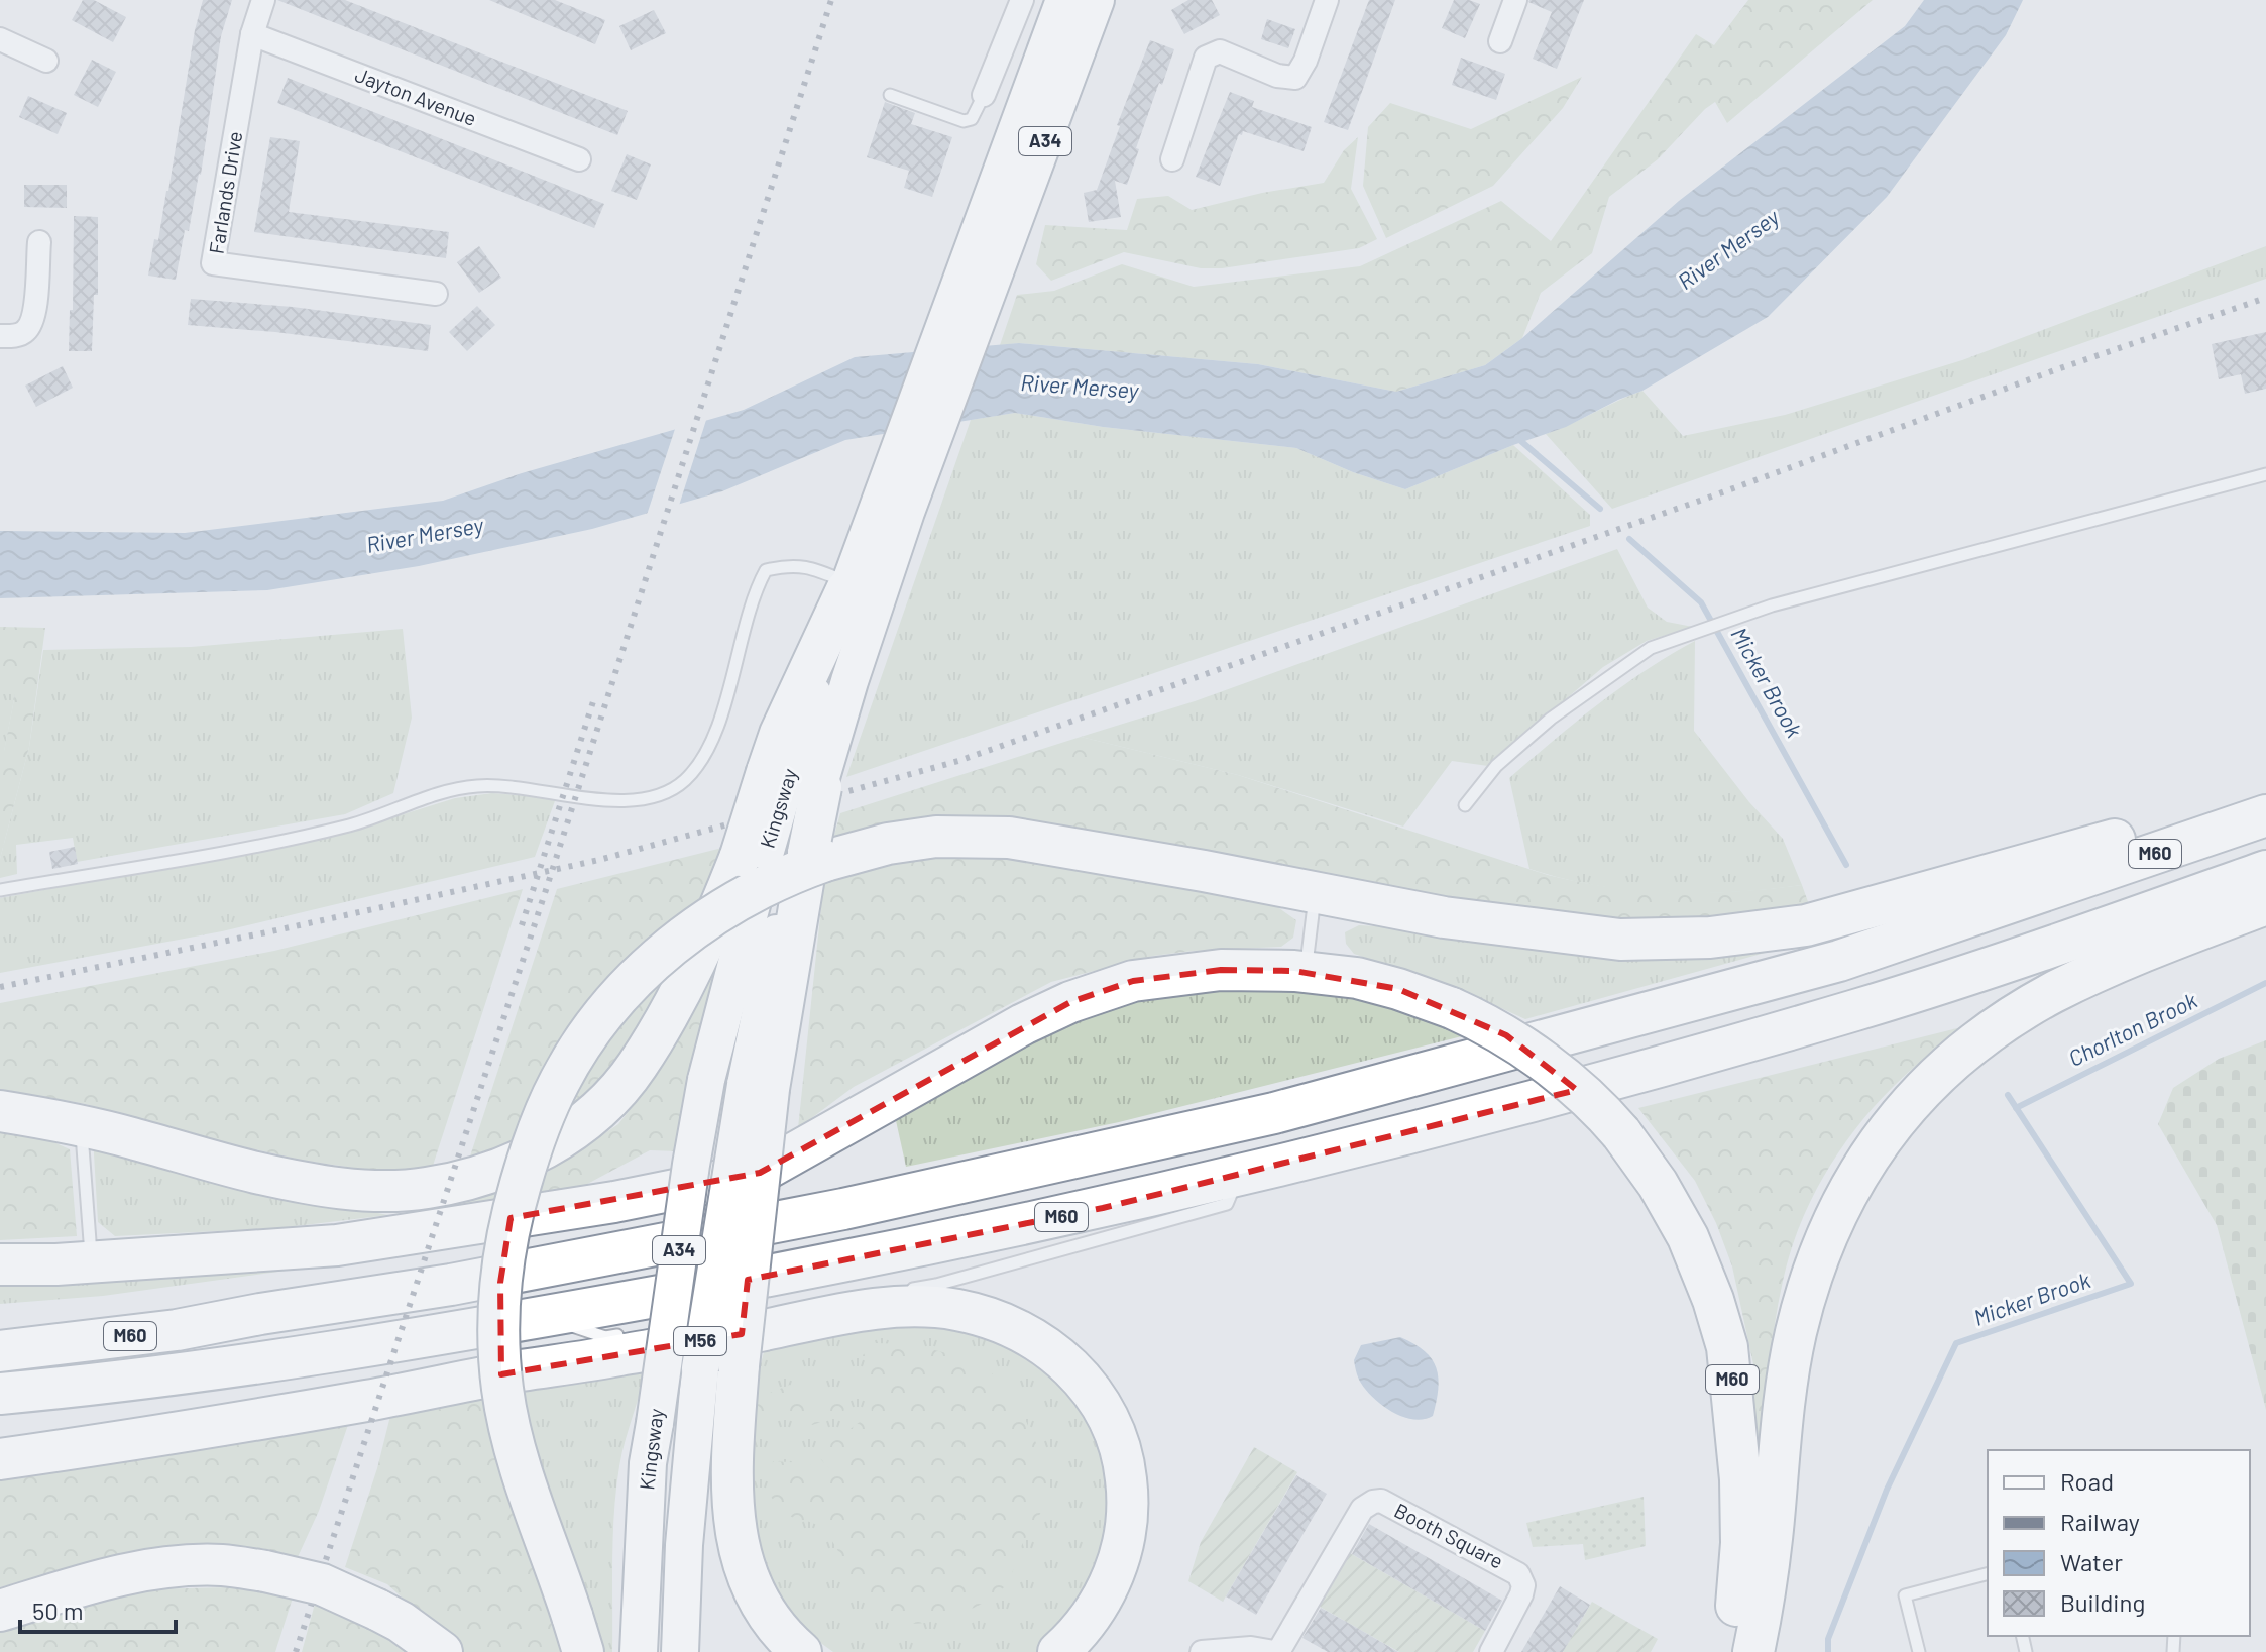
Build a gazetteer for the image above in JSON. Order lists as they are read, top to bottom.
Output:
{
  "streets": {
    "highway": [
      "A34",
      "Kingsway",
      "M60",
      "M56"
    ],
    "street": ["Jayton Avenue", "Farlands Drive", "Booth Square"]
  },
  "crossings": [
    ["Jayton Avenue", "Farlands Drive"]
  ],
  "water": ["River Mersey", "Micker Brook", "Chorlton Brook"],
  "legend": [
    "Road",
    "Railway",
    "Water",
    "Building"
  ],
  "scale_bar": "50 m"
}
